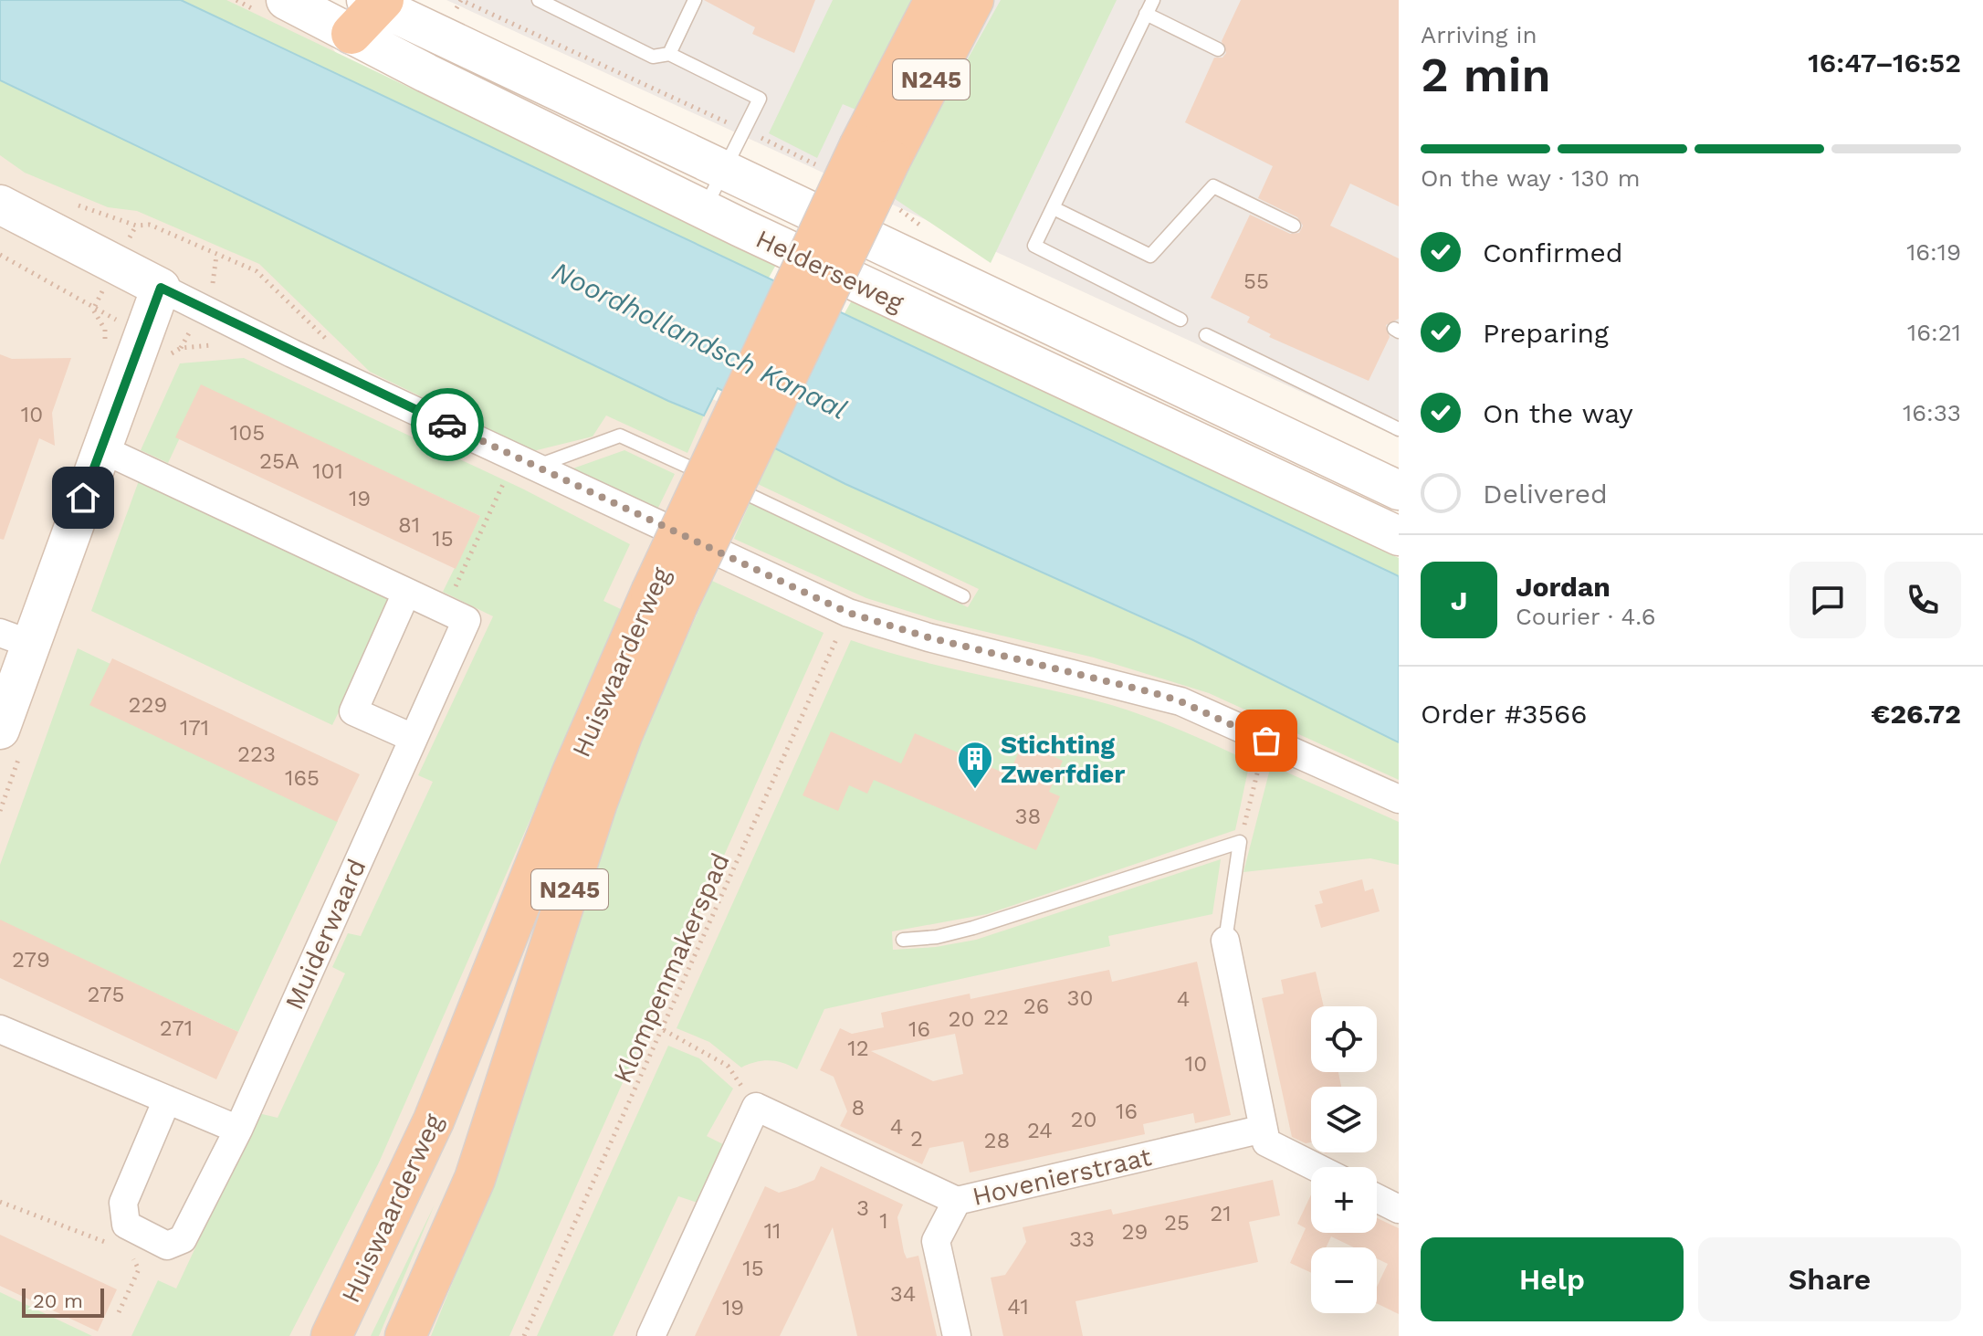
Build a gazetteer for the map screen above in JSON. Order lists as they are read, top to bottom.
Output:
{
  "streets": {
    "highway": ["N245", "Huiswaarderweg"],
    "main road": ["Helderseweg"],
    "street": ["Muiderwaard", "Hovenierstraat"],
    "path": ["Klompenmakerspad"]
  },
  "water": ["Noordhollandsch Kanaal"],
  "places": {
    "building": ["Stichting Zwerfdier"]
  },
  "house_numbers": [
    "55",
    "10",
    "105",
    "25A",
    "101",
    "19",
    "81",
    "15",
    "229",
    "171",
    "223",
    "165",
    "38",
    "279",
    "275",
    "30",
    "4",
    "26",
    "22",
    "20",
    "271",
    "16",
    "12",
    "10",
    "8",
    "16",
    "20",
    "4",
    "24",
    "2",
    "28",
    "3",
    "21",
    "1",
    "25",
    "11",
    "29",
    "33",
    "15",
    "34",
    "41",
    "19"
  ],
  "scale_bar": "20 m",
  "page": {
    "heading": ["2 min", "Arriving in", "16:47–16:52"],
    "panel": [
      "Jordan",
      "Courier · 4.6",
      "Order #3566",
      "€26.72"
    ],
    "bar": "On the way · 130 m",
    "list": [
      ["Confirmed", "16:19"],
      ["Preparing", "16:21"],
      ["On the way", "16:33"],
      "Delivered"
    ],
    "round": "J",
    "map_buttons": ["+", "−"],
    "buttons": ["Help", "Share"],
    "scale": "20 m"
  }
}
